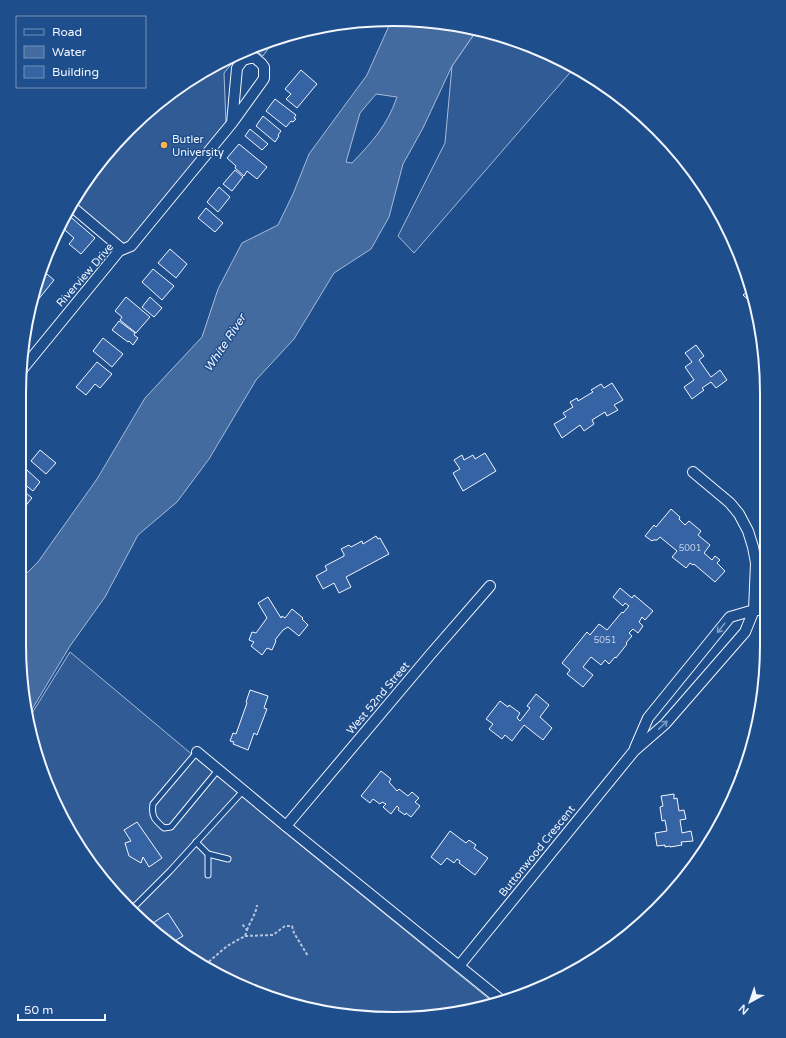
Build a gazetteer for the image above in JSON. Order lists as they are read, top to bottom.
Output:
{
  "streets": {
    "street": ["Riverview Drive", "West 52nd Street", "Buttonwood Crescent"]
  },
  "water": ["White River"],
  "places": ["Butler University"],
  "house_numbers": ["5001", "5051"],
  "legend": ["Road", "Water", "Building"],
  "scale_bar": "50 m",
  "north": "bottom left"
}
